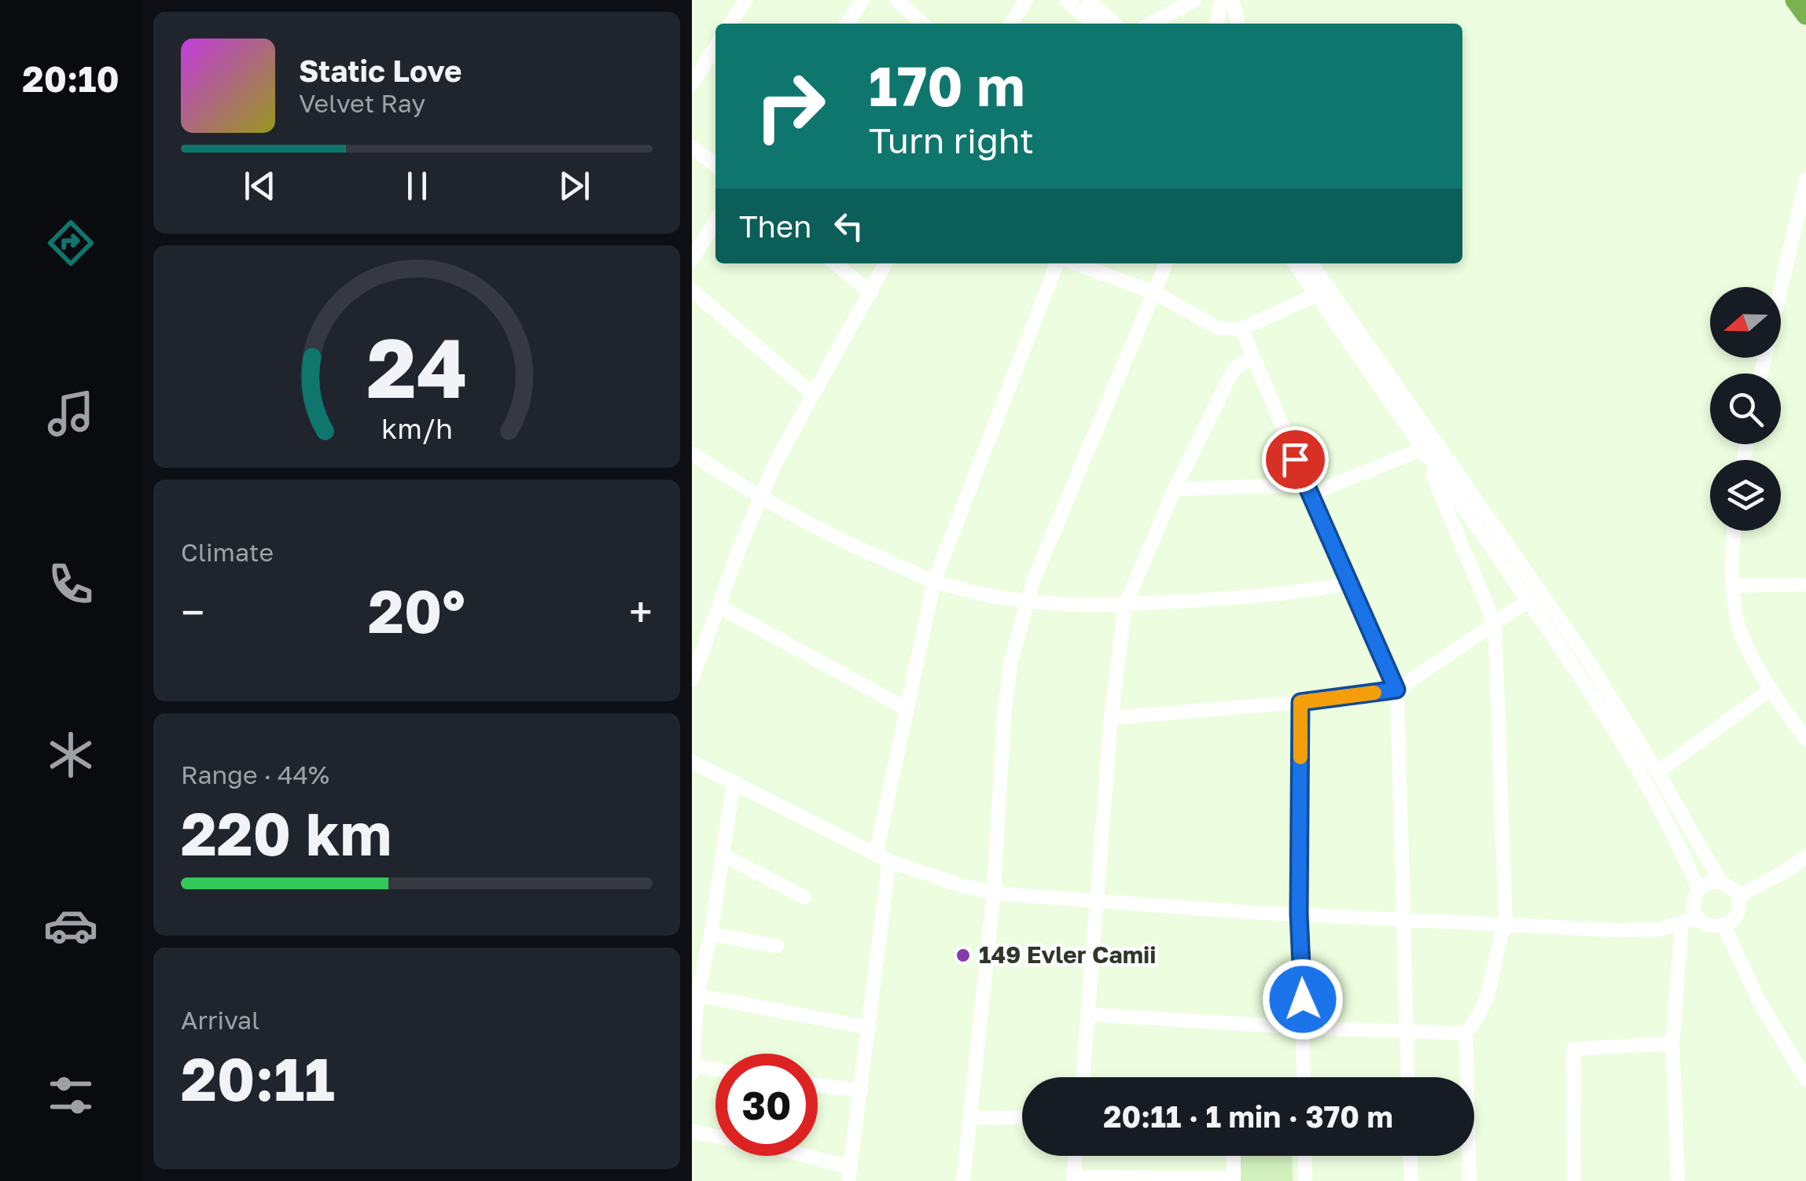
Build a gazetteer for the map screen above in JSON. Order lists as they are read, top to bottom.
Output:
{
  "places": ["149 Evler Camii"],
  "north": "left",
  "page": {
    "tabs": "20:10",
    "turn": ["170 m", "Turn right"],
    "song": ["Static Love", "Velvet Ray"],
    "then": "Then",
    "tile": [
      "Climate",
      ["Range · 44%", "220 km"],
      ["Arrival", "20:11"]
    ],
    "heat": ["−", "20°", "+"],
    "limit": "30",
    "trip": "20:11 · 1 min · 370 m",
    "gauge": ["24", "km/h"]
  }
}
